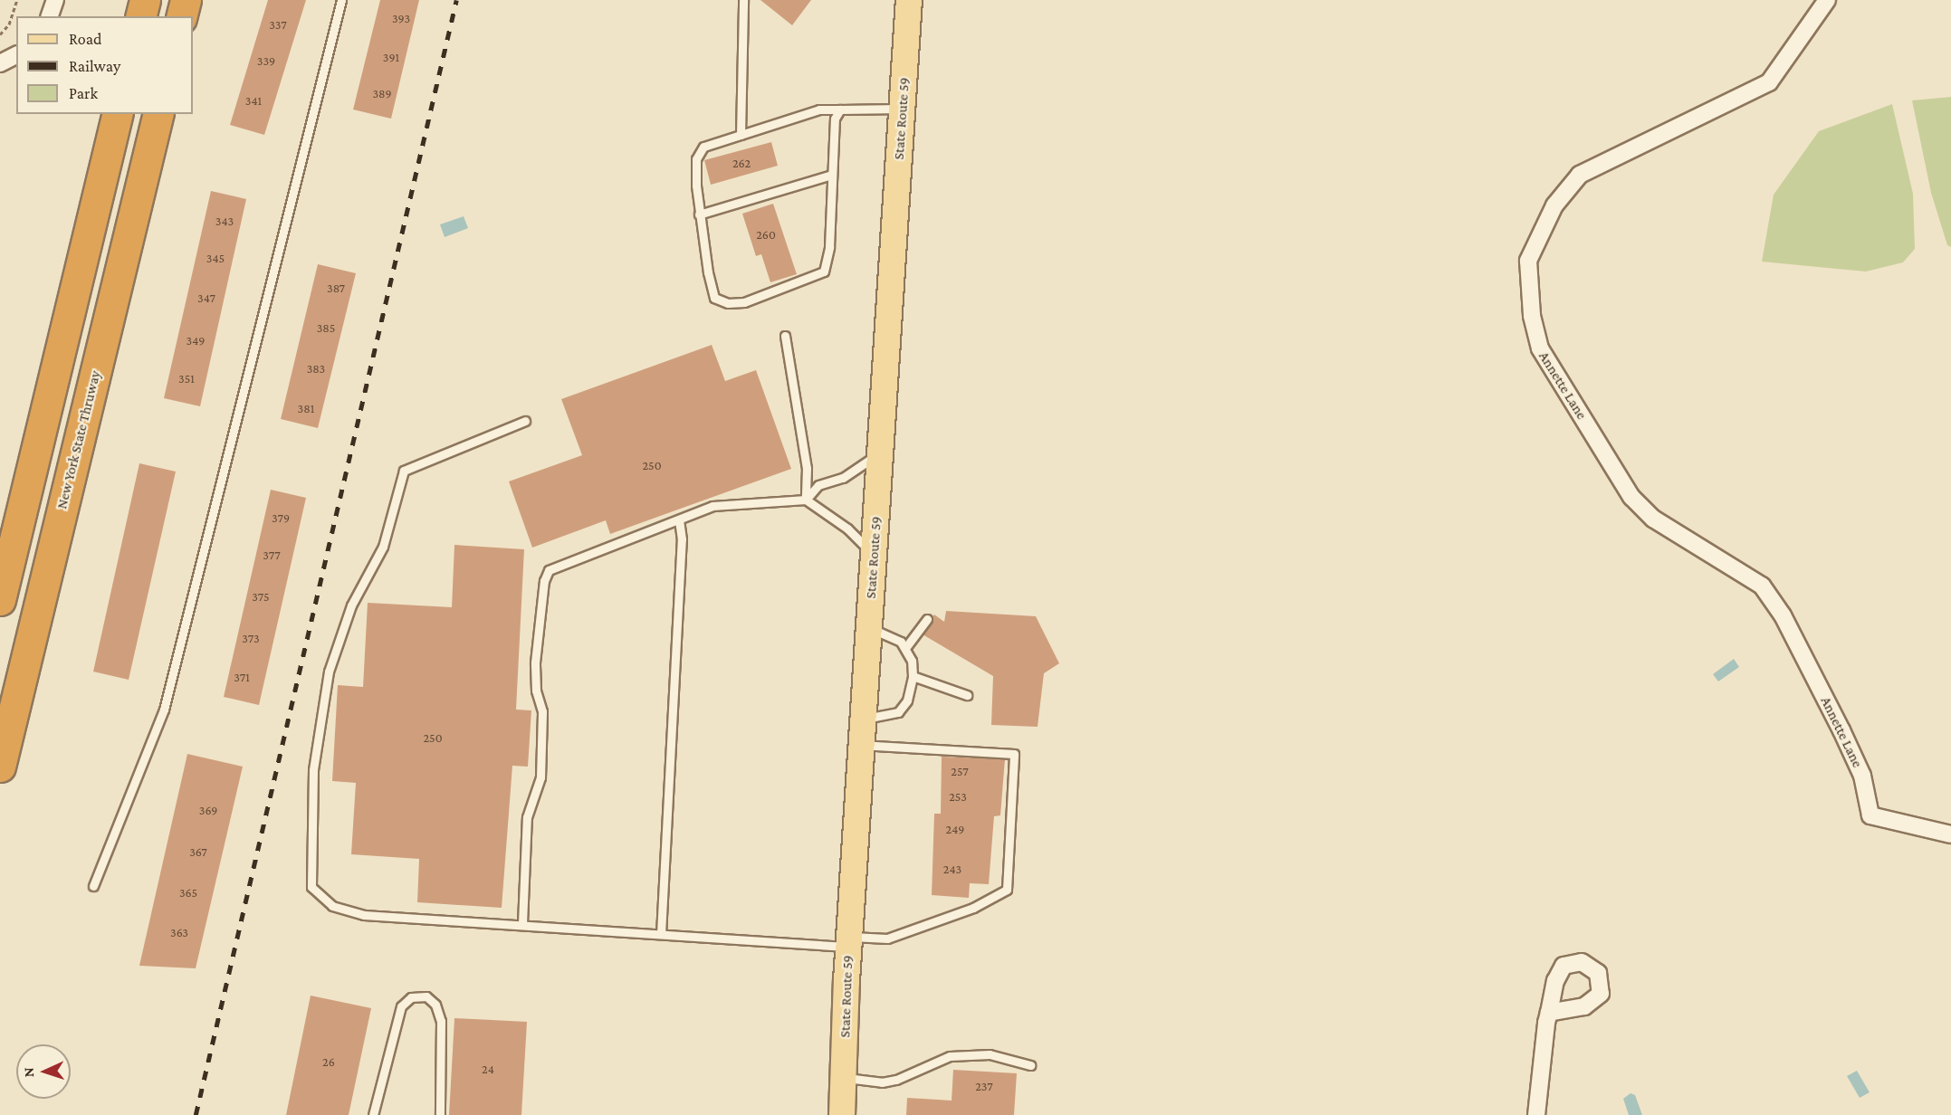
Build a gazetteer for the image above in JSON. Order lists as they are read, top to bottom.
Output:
{
  "streets": {
    "highway": ["New York State Thruway"],
    "main road": ["State Route 59"],
    "street": ["Annette Lane"]
  },
  "house_numbers": [
    "393",
    "337",
    "391",
    "339",
    "389",
    "341",
    "262",
    "343",
    "260",
    "345",
    "387",
    "347",
    "385",
    "349",
    "383",
    "351",
    "381",
    "250",
    "379",
    "377",
    "375",
    "373",
    "371",
    "250",
    "257",
    "253",
    "369",
    "249",
    "367",
    "243",
    "365",
    "363",
    "26",
    "24",
    "237"
  ],
  "legend": ["Road", "Railway", "Park"],
  "north": "left"
}
